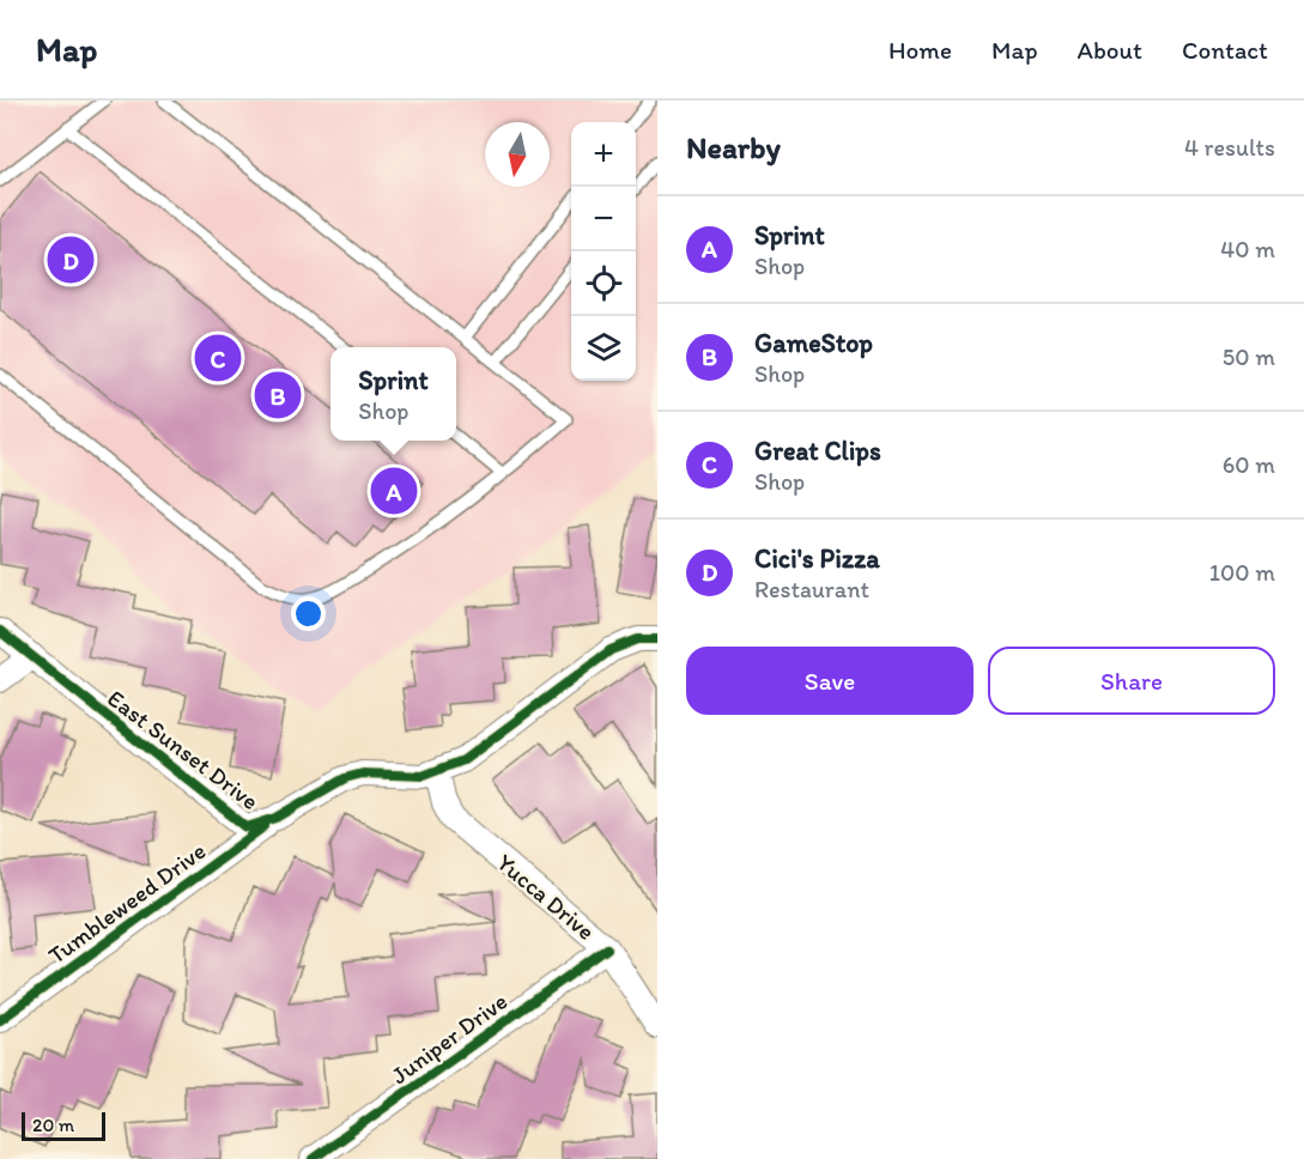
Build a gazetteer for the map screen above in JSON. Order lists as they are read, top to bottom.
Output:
{
  "streets": {
    "street": [
      "East Sunset Drive",
      "Yucca Drive",
      "Tumbleweed Drive",
      "Juniper Drive"
    ]
  },
  "crossings": [
    ["East Sunset Drive", "Yucca Drive"],
    ["East Sunset Drive", "Tumbleweed Drive"],
    ["Yucca Drive", "Juniper Drive"]
  ],
  "scale_bar": "20 m",
  "north": "bottom",
  "page": {
    "header": "Map",
    "nav": [
      "Home",
      "Map",
      "About",
      "Contact"
    ],
    "heading": ["Nearby", "4 results"],
    "map_buttons": ["+", "−"],
    "list": [
      {
        "mark": "A",
        "name": "Sprint",
        "note": "Shop",
        "value": "40 m"
      },
      {
        "mark": "B",
        "name": "GameStop",
        "note": "Shop",
        "value": "50 m"
      },
      {
        "mark": "C",
        "name": "Great Clips",
        "note": "Shop",
        "value": "60 m"
      },
      {
        "mark": "D",
        "name": "Cici's Pizza",
        "note": "Restaurant",
        "value": "100 m"
      }
    ],
    "pins": [
      "D",
      "C",
      "B",
      "A"
    ],
    "popup": ["Sprint", "Shop"],
    "buttons": ["Save", "Share"],
    "scale": "20 m"
  }
}
